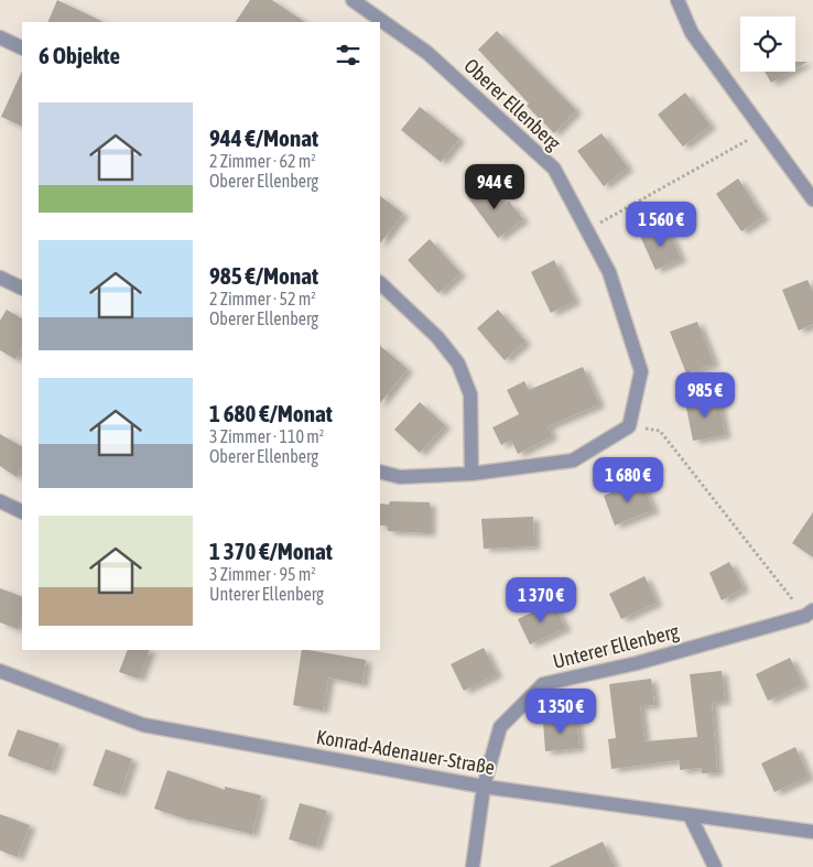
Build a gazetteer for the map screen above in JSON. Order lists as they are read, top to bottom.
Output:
{
  "streets": {
    "street": ["Oberer Ellenberg", "Unterer Ellenberg", "Konrad-Adenauer-Straße"]
  },
  "crossings": [
    ["Unterer Ellenberg", "Konrad-Adenauer-Straße"]
  ],
  "page": {
    "heading": "6 Objekte",
    "list": [
      {
        "name": "944 €/Monat",
        "note": "2 Zimmer · 62 m² · Oberer Ellenberg"
      },
      {
        "name": "985 €/Monat",
        "note": "2 Zimmer · 52 m² · Oberer Ellenberg"
      },
      {
        "name": "1 680 €/Monat",
        "note": "3 Zimmer · 110 m² · Oberer Ellenberg"
      },
      {
        "name": "1 370 €/Monat",
        "note": "3 Zimmer · 95 m² · Unterer Ellenberg"
      }
    ],
    "price": [
      "944 €",
      "1 560 €",
      "985 €",
      "1 680 €",
      "1 370 €",
      "1 350 €"
    ]
  }
}
